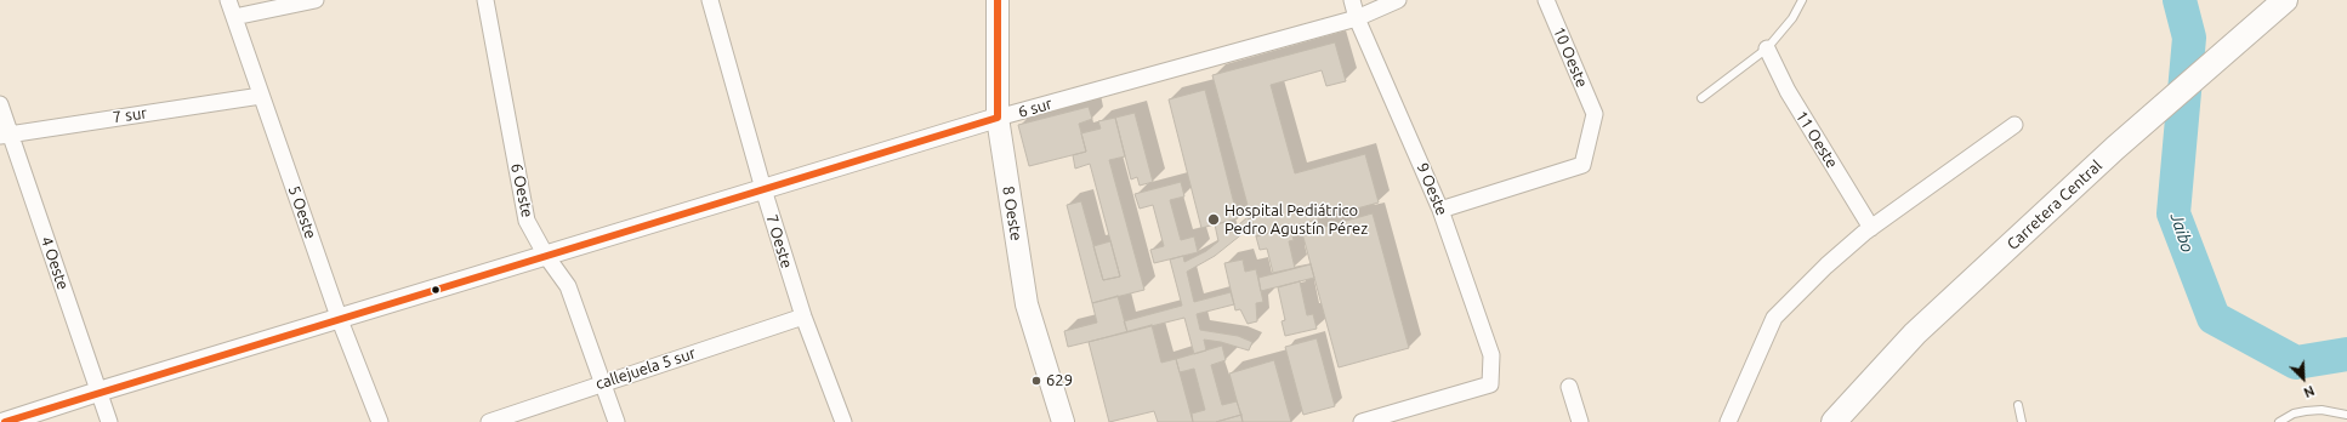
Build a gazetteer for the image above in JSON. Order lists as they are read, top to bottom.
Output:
{
  "streets": {
    "main road": ["Carretera Central", "8 Oeste"],
    "street": [
      "10 Oeste",
      "6 sur",
      "7 sur",
      "11 Oeste",
      "9 Oeste",
      "6 Oeste",
      "5 Oeste",
      "7 Oeste",
      "4 Oeste",
      "callejuela 5 sur"
    ]
  },
  "crossings": [
    ["10 Oeste", "9 Oeste"],
    ["6 sur", "9 Oeste"],
    ["6 sur", "6 Oeste"],
    ["6 sur", "5 Oeste"],
    ["6 sur", "8 Oeste"],
    ["6 sur", "7 Oeste"],
    ["6 sur", "4 Oeste"],
    ["7 sur", "5 Oeste"],
    ["7 sur", "4 Oeste"],
    ["6 Oeste", "callejuela 5 sur"],
    ["7 Oeste", "callejuela 5 sur"]
  ],
  "water": ["Jaibo"],
  "places": ["Hospital Pediátrico Pedro Agustín Pérez", "629"],
  "north": "bottom right"
}
